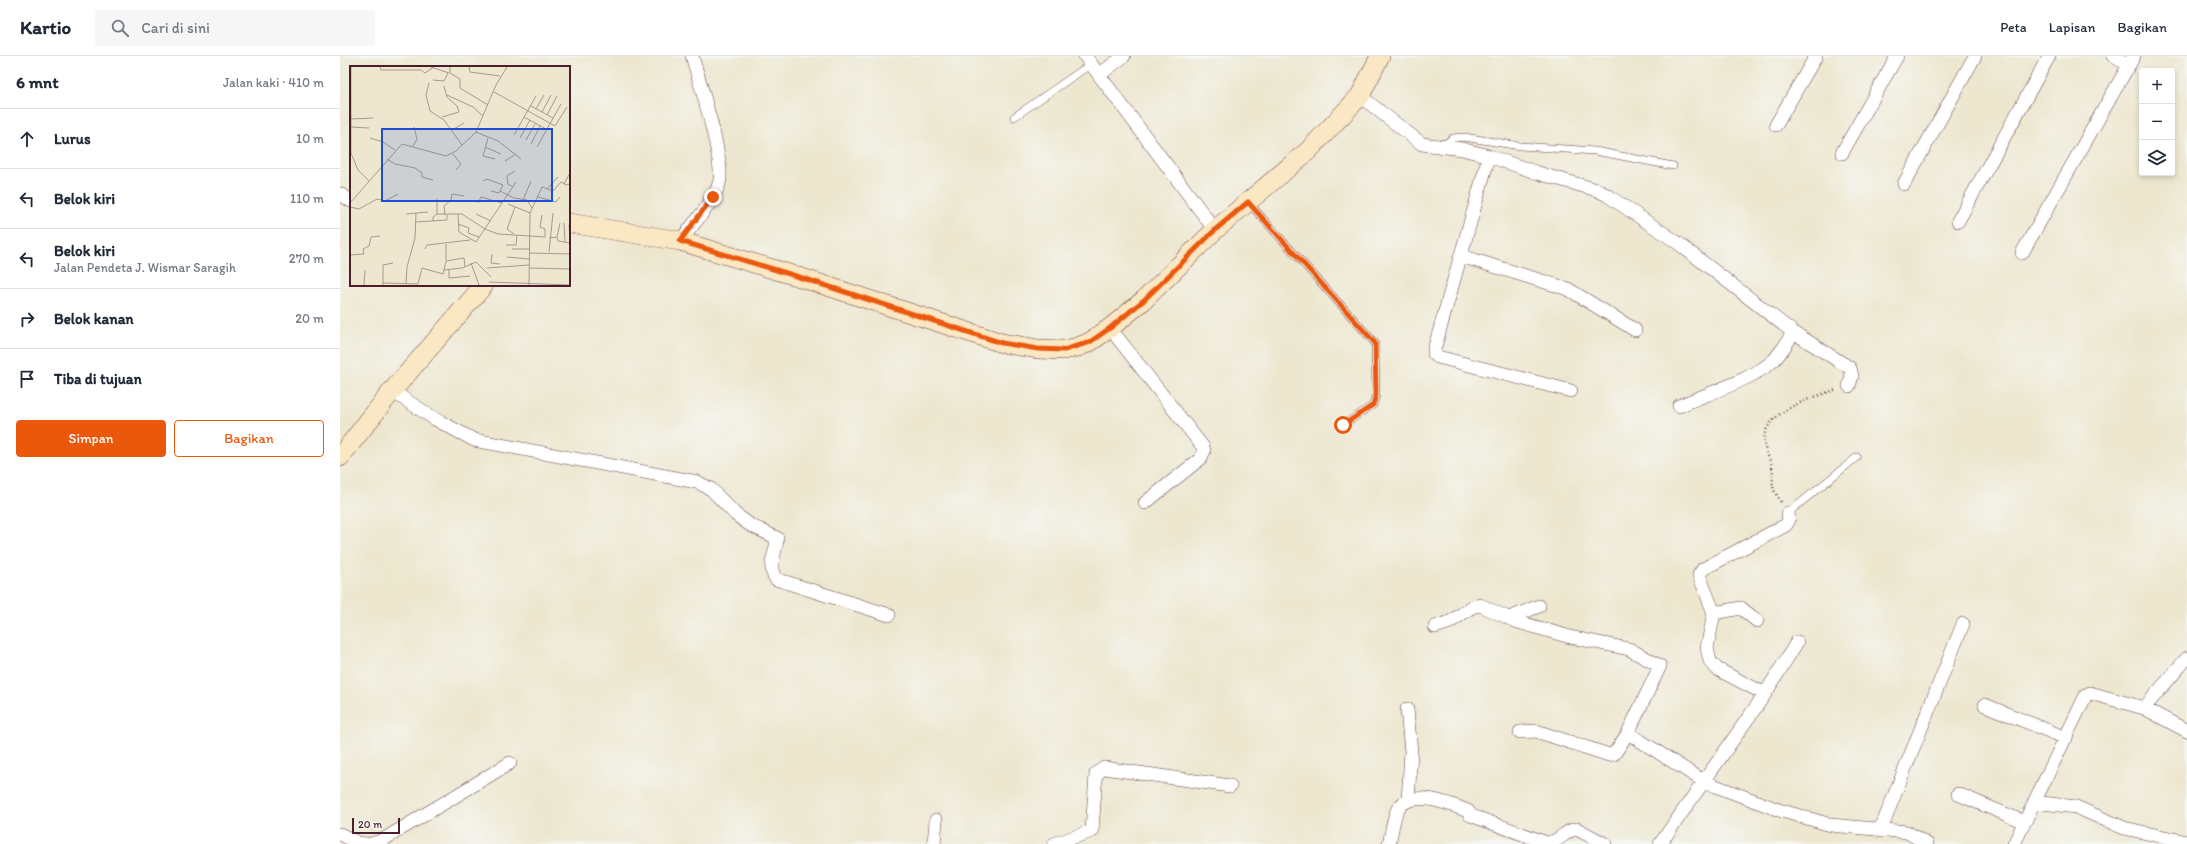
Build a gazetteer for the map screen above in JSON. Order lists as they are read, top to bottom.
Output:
{
  "scale_bar": "20 m",
  "page": {
    "header": "Kartio",
    "search": "Cari di sini",
    "nav": ["Peta", "Lapisan", "Bagikan"],
    "heading": ["6 mnt", "Jalan kaki · 410 m"],
    "map_buttons": ["+", "−"],
    "list": [
      ["Lurus", "10 m"],
      ["Belok kiri", "110 m"],
      ["Belok kiri", "Jalan Pendeta J. Wismar Saragih", "270 m"],
      ["Belok kanan", "20 m"],
      "Tiba di tujuan"
    ],
    "buttons": ["Simpan", "Bagikan"],
    "scale": "20 m"
  }
}
